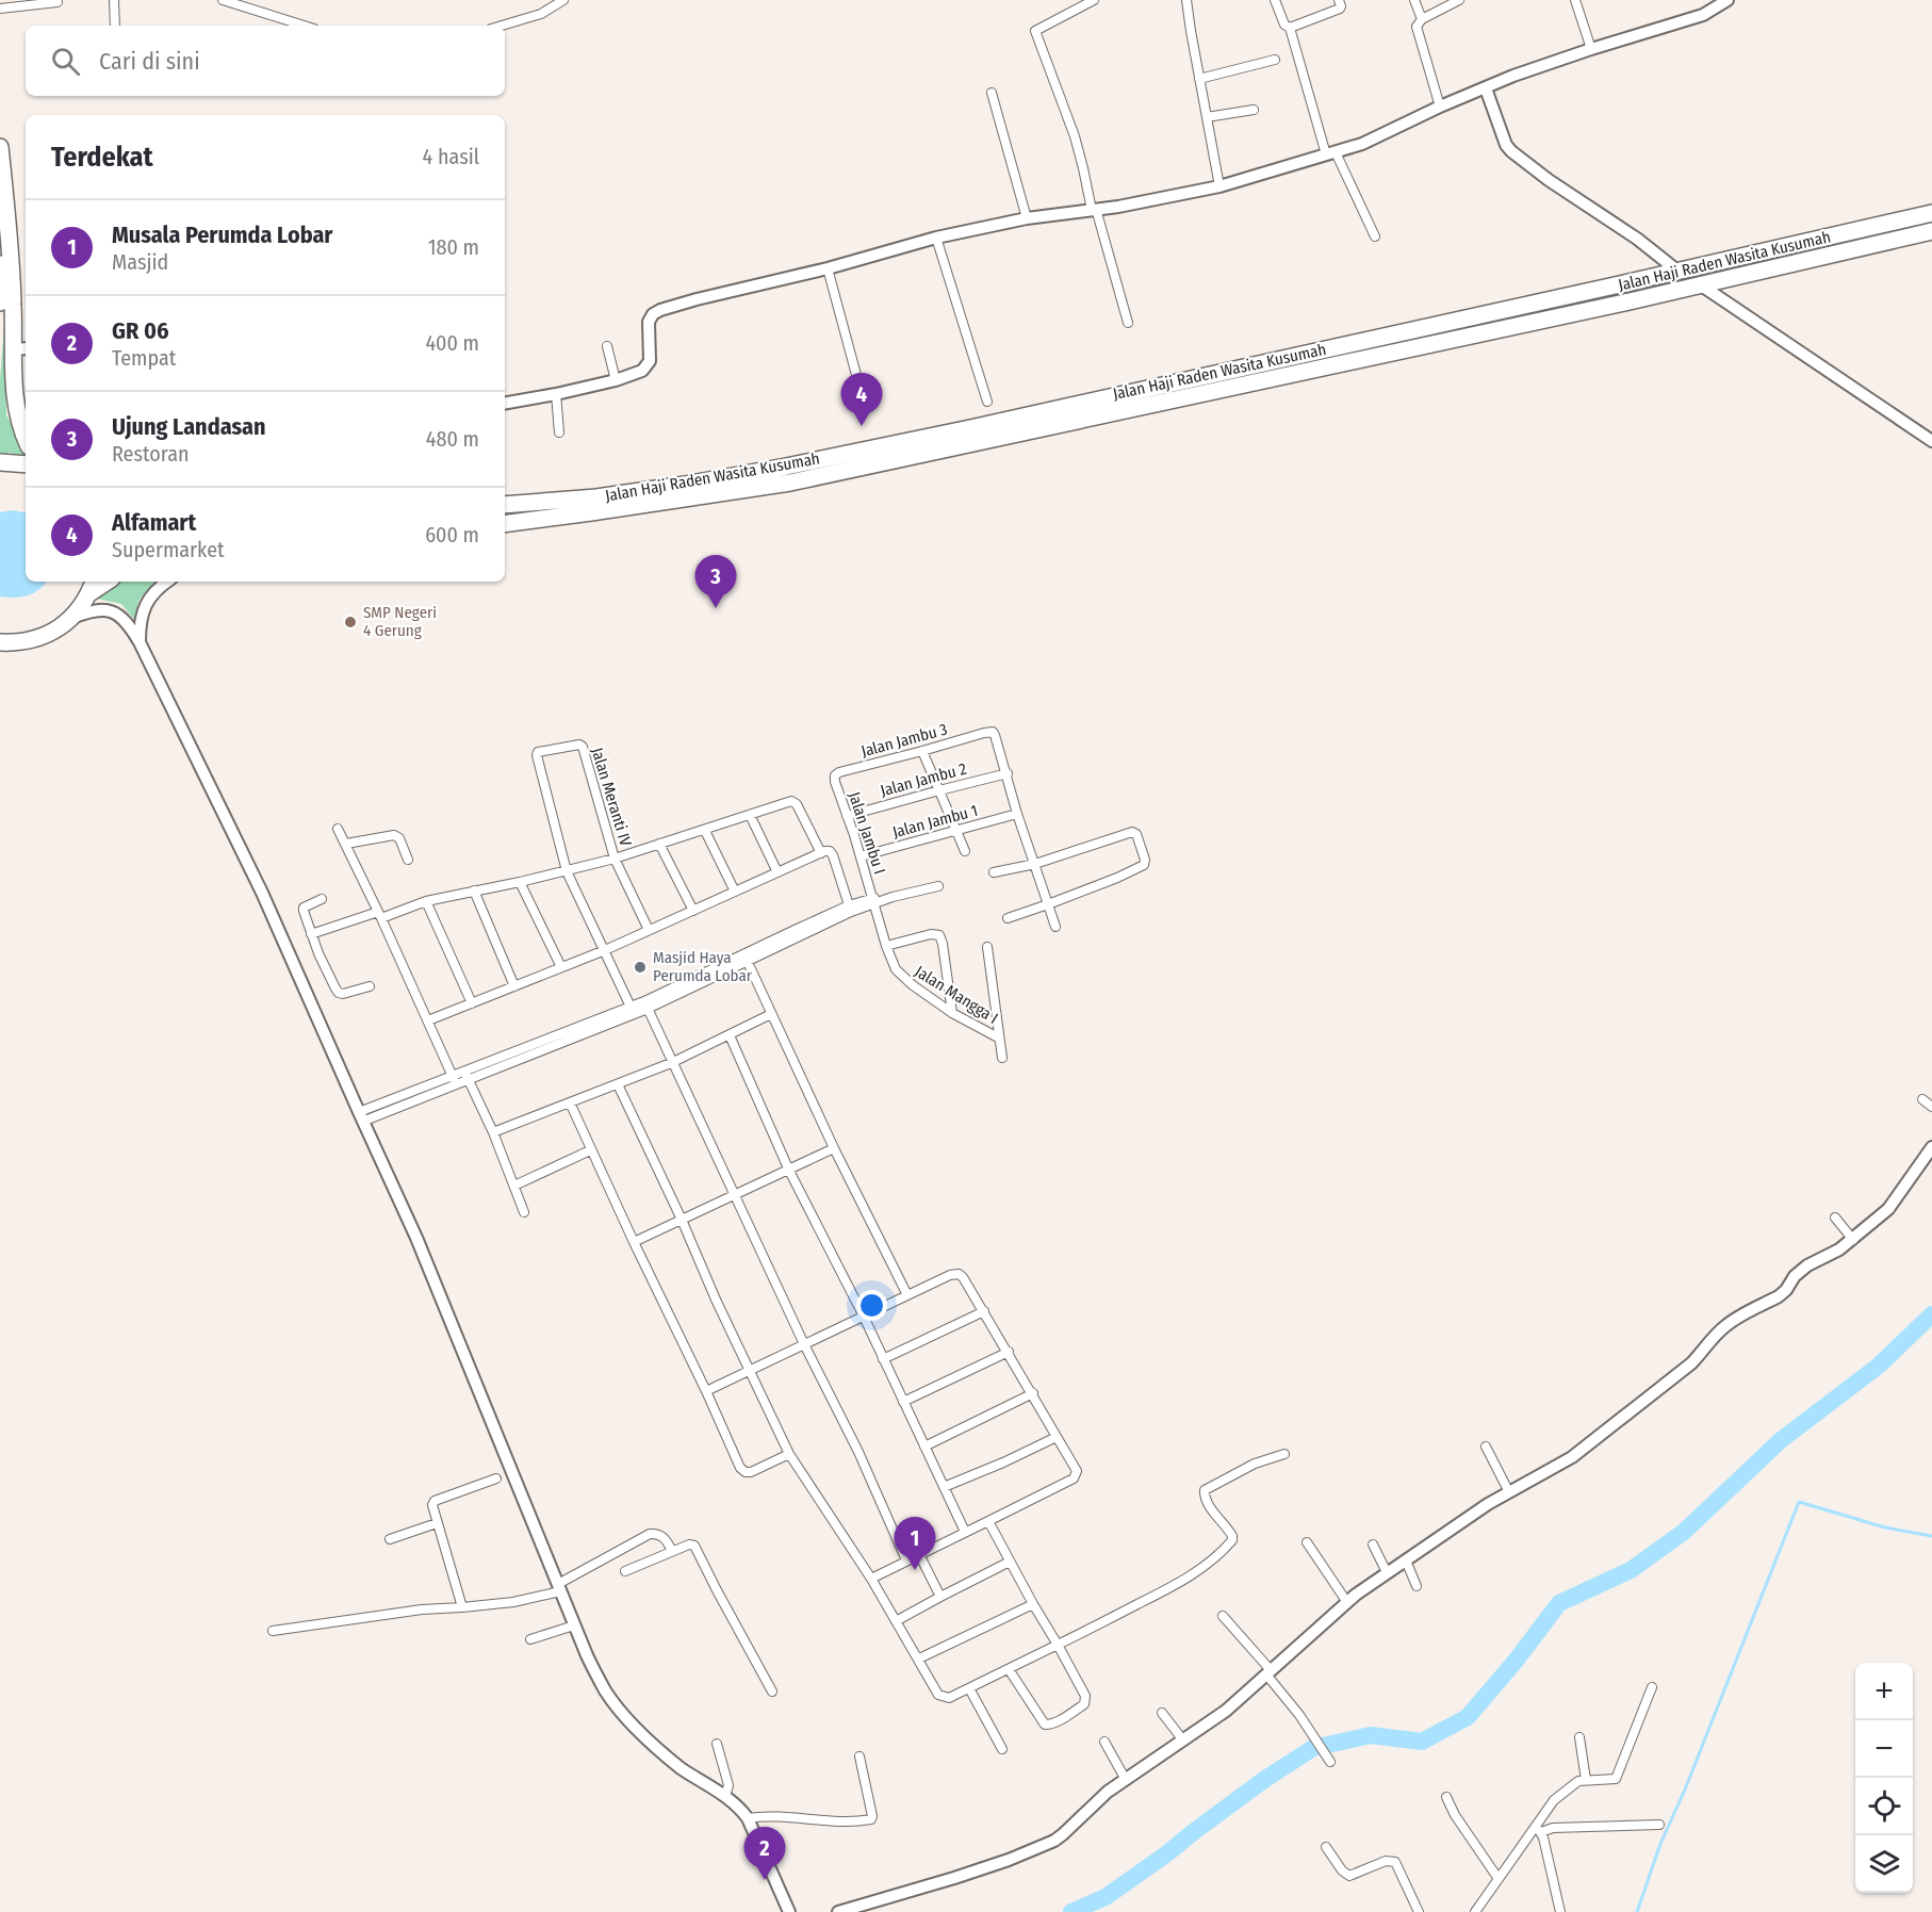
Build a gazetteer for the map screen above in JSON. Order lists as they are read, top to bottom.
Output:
{
  "streets": {
    "highway": ["Jalan Haji Raden Wasita Kusumah"],
    "street": [
      "Jalan Jambu 3",
      "Jalan Jambu 2",
      "Jalan Meranti IV",
      "Jalan Jambu 1",
      "Jalan Jambu I",
      "Jalan Mangga I"
    ]
  },
  "crossings": [
    ["Jalan Jambu 3", "Jalan Jambu 2"],
    ["Jalan Jambu 3", "Jalan Jambu I"],
    ["Jalan Jambu 2", "Jalan Jambu I"],
    ["Jalan Jambu 1", "Jalan Jambu I"],
    ["Jalan Jambu I", "Jalan Mangga I"]
  ],
  "places": ["SMP Negeri 4 Gerung", "Masjid Haya Perumda Lobar"],
  "page": {
    "search": "Cari di sini",
    "heading": ["Terdekat", "4 hasil"],
    "list": [
      {
        "mark": "1",
        "name": "Musala Perumda Lobar",
        "note": "Masjid",
        "value": "180 m"
      },
      {
        "mark": "2",
        "name": "GR 06",
        "note": "Tempat",
        "value": "400 m"
      },
      {
        "mark": "3",
        "name": "Ujung Landasan",
        "note": "Restoran",
        "value": "480 m"
      },
      {
        "mark": "4",
        "name": "Alfamart",
        "note": "Supermarket",
        "value": "600 m"
      }
    ],
    "pins": [
      "4",
      "3",
      "1",
      "2"
    ],
    "map_buttons": ["+", "−"]
  }
}
